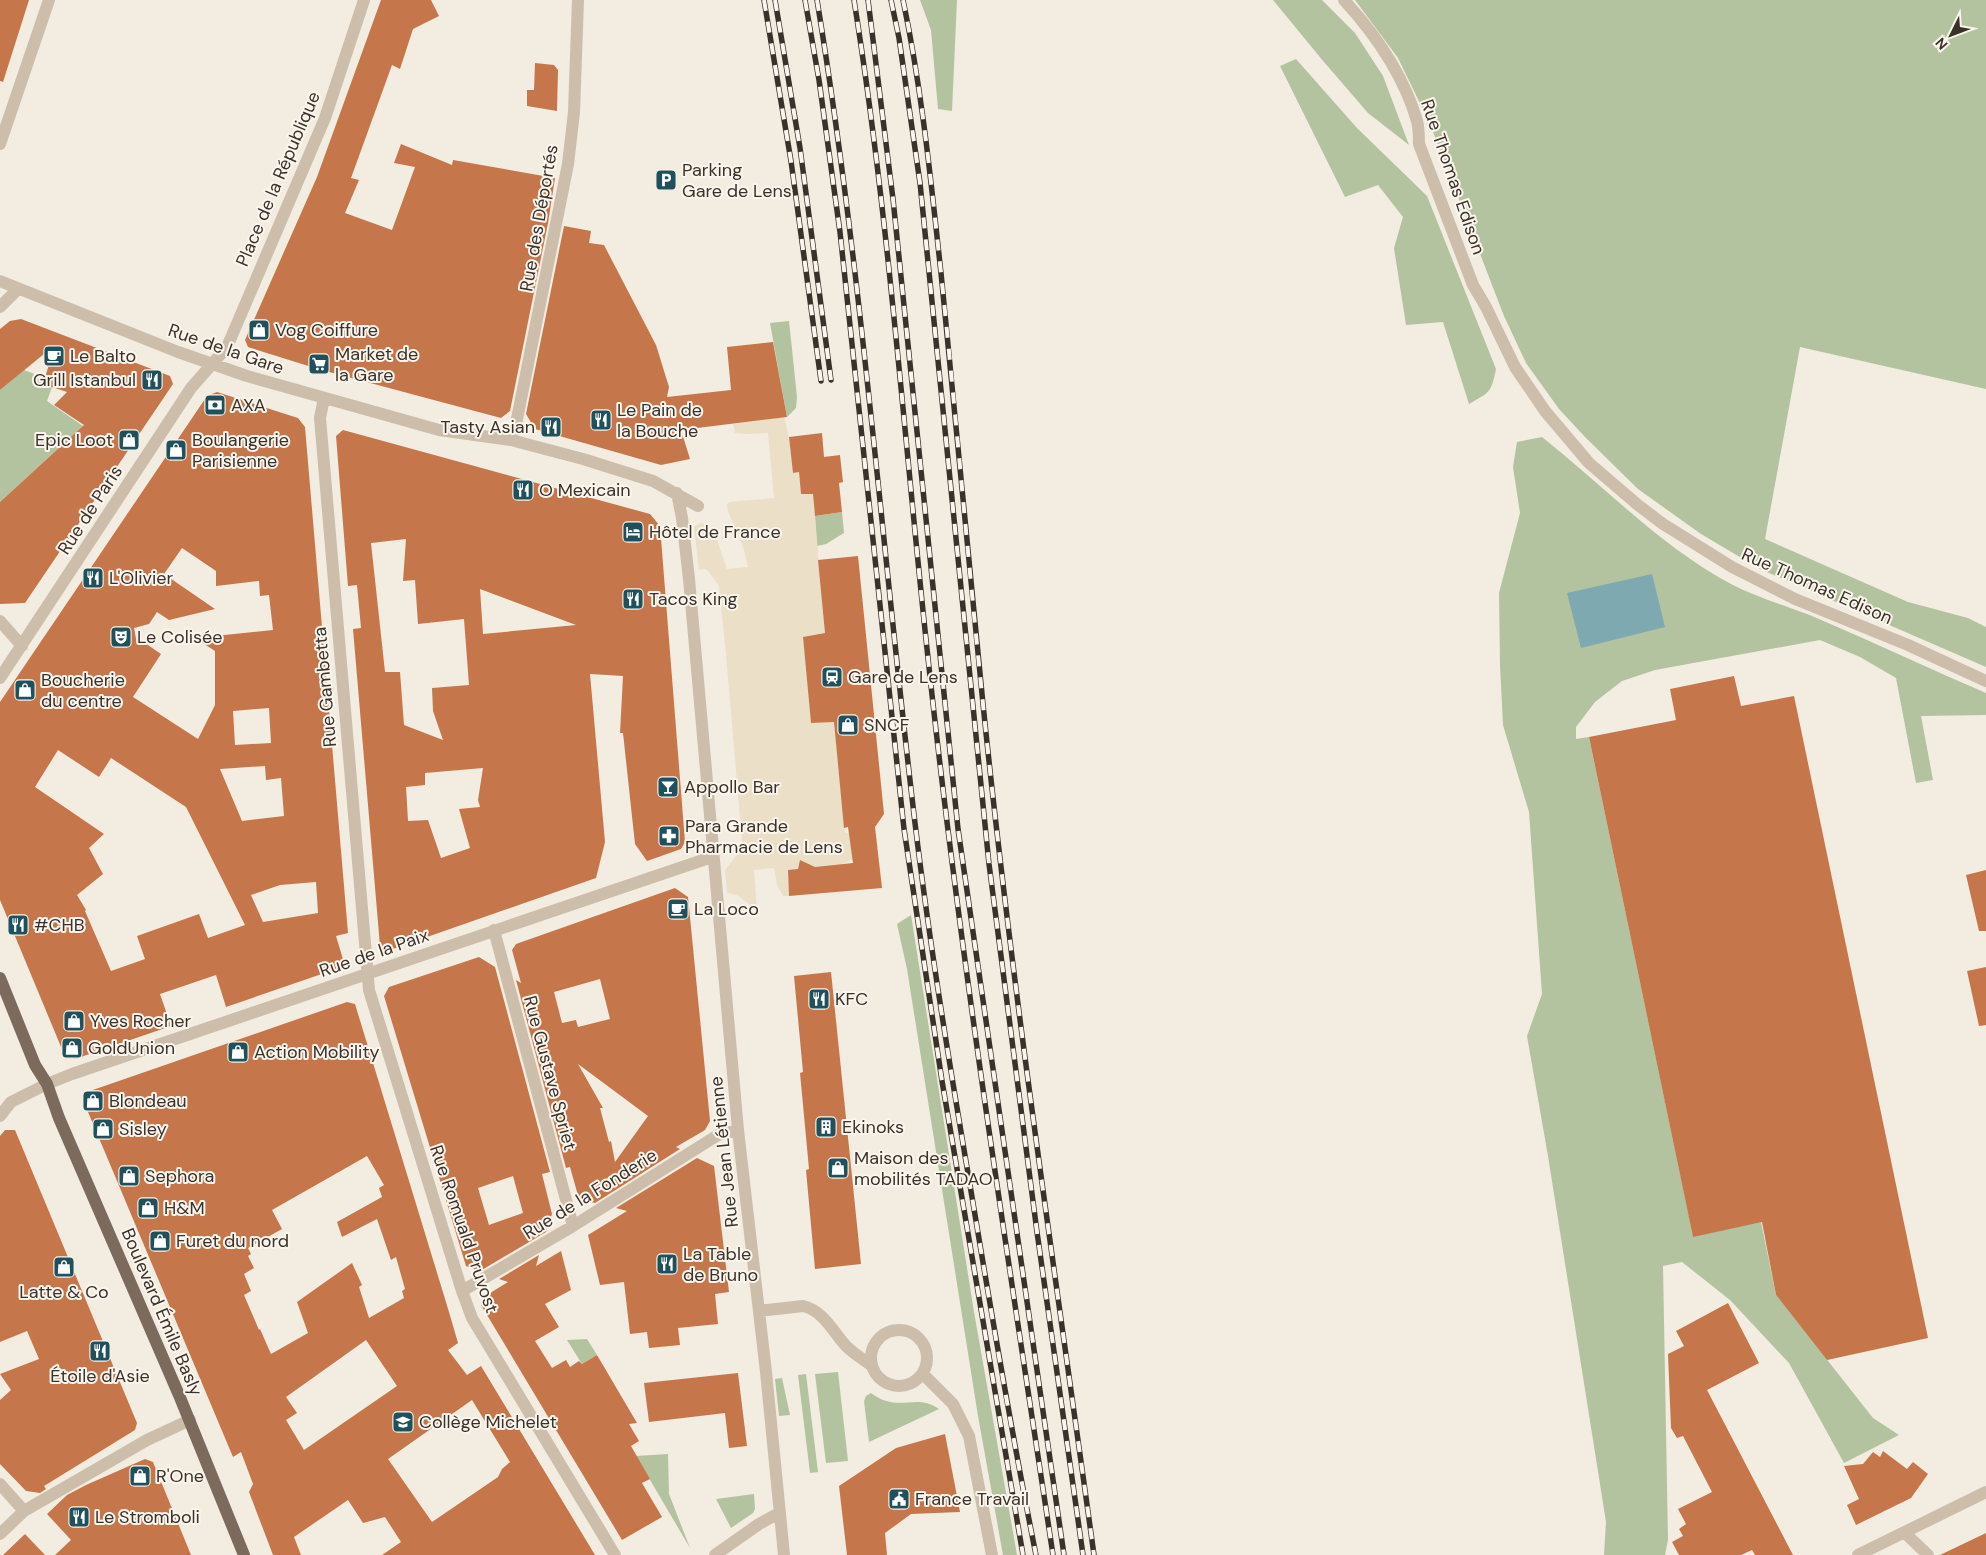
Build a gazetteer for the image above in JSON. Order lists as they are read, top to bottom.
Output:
{
  "streets": {
    "main road": ["Boulevard Émile Basly"],
    "street": [
      "Rue Thomas Edison",
      "Place de la République",
      "Rue des Déportés",
      "Rue de la Gare",
      "Rue de Paris",
      "Rue Gambetta",
      "Rue de la Paix",
      "Rue Gustave Spriet",
      "Rue Jean Létienne",
      "Rue de la Fonderie",
      "Rue Romuald Pruvost"
    ]
  },
  "crossings": [
    ["Place de la République", "Rue de la Gare"],
    ["Place de la République", "Rue de Paris"],
    ["Rue des Déportés", "Rue de la Gare"],
    ["Rue de la Gare", "Rue de Paris"],
    ["Rue de la Gare", "Rue Gambetta"],
    ["Rue de la Gare", "Rue Jean Létienne"],
    ["Rue Gambetta", "Rue de la Paix"],
    ["Rue Gambetta", "Rue Romuald Pruvost"],
    ["Rue de la Paix", "Rue Gustave Spriet"],
    ["Rue de la Paix", "Rue Jean Létienne"],
    ["Rue de la Paix", "Rue Romuald Pruvost"],
    ["Rue de la Paix", "Boulevard Émile Basly"],
    ["Rue Gustave Spriet", "Rue de la Fonderie"],
    ["Rue Jean Létienne", "Rue de la Fonderie"],
    ["Rue de la Fonderie", "Rue Romuald Pruvost"]
  ],
  "places": {
    "parking": ["Parking Gare de Lens"],
    "shop": [
      "Vog Coiffure",
      "Epic Loot",
      "Boulangerie Parisienne",
      "Boucherie du centre",
      "SNCF",
      "Yves Rocher",
      "GoldUnion",
      "Action Mobility",
      "Blondeau",
      "Sisley",
      "Maison des mobilités TADAO",
      "Sephora",
      "H&M",
      "Furet du nord",
      "Latte & Co",
      "R'One"
    ],
    "cafe": ["Le Balto", "La Loco"],
    "supermarket": ["Market de la Gare"],
    "restaurant": [
      "Grill Istanbul",
      "Le Pain de la Bouche",
      "Tasty Asian",
      "O Mexicain",
      "L'Olivier",
      "Tacos King",
      "#CHB",
      "KFC",
      "La Table de Bruno",
      "Étoile d'Asie",
      "Le Stromboli"
    ],
    "bank": ["AXA"],
    "hotel": ["Hôtel de France"],
    "theatre": ["Le Colisée"],
    "station": ["Gare de Lens"],
    "bar": ["Appollo Bar"],
    "pharmacy": ["Para Grande Pharmacie de Lens"],
    "building": ["Ekinoks"],
    "school or university": ["Collège Michelet"],
    "public building": ["France Travail"]
  },
  "north": "bottom left"
}
